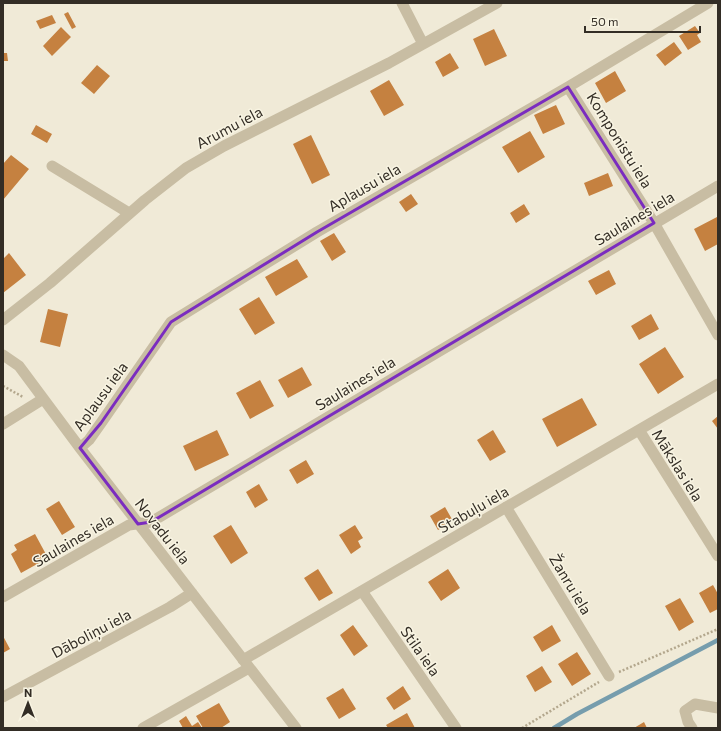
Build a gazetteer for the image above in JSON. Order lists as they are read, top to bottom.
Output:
{
  "streets": {
    "street": [
      "Arumu iela",
      "Komponistu iela",
      "Aplausu iela",
      "Saulaines iela",
      "Mākslas iela",
      "Stabuļu iela",
      "Novadu iela",
      "Žanru iela",
      "Dāboliņu iela",
      "Stila iela"
    ]
  },
  "crossings": [
    ["Komponistu iela", "Aplausu iela"],
    ["Komponistu iela", "Saulaines iela"],
    ["Aplausu iela", "Novadu iela"],
    ["Saulaines iela", "Novadu iela"],
    ["Mākslas iela", "Stabuļu iela"],
    ["Stabuļu iela", "Novadu iela"],
    ["Stabuļu iela", "Žanru iela"],
    ["Stabuļu iela", "Stila iela"],
    ["Novadu iela", "Dāboliņu iela"]
  ],
  "scale_bar": "50 m",
  "north": "top"
}
